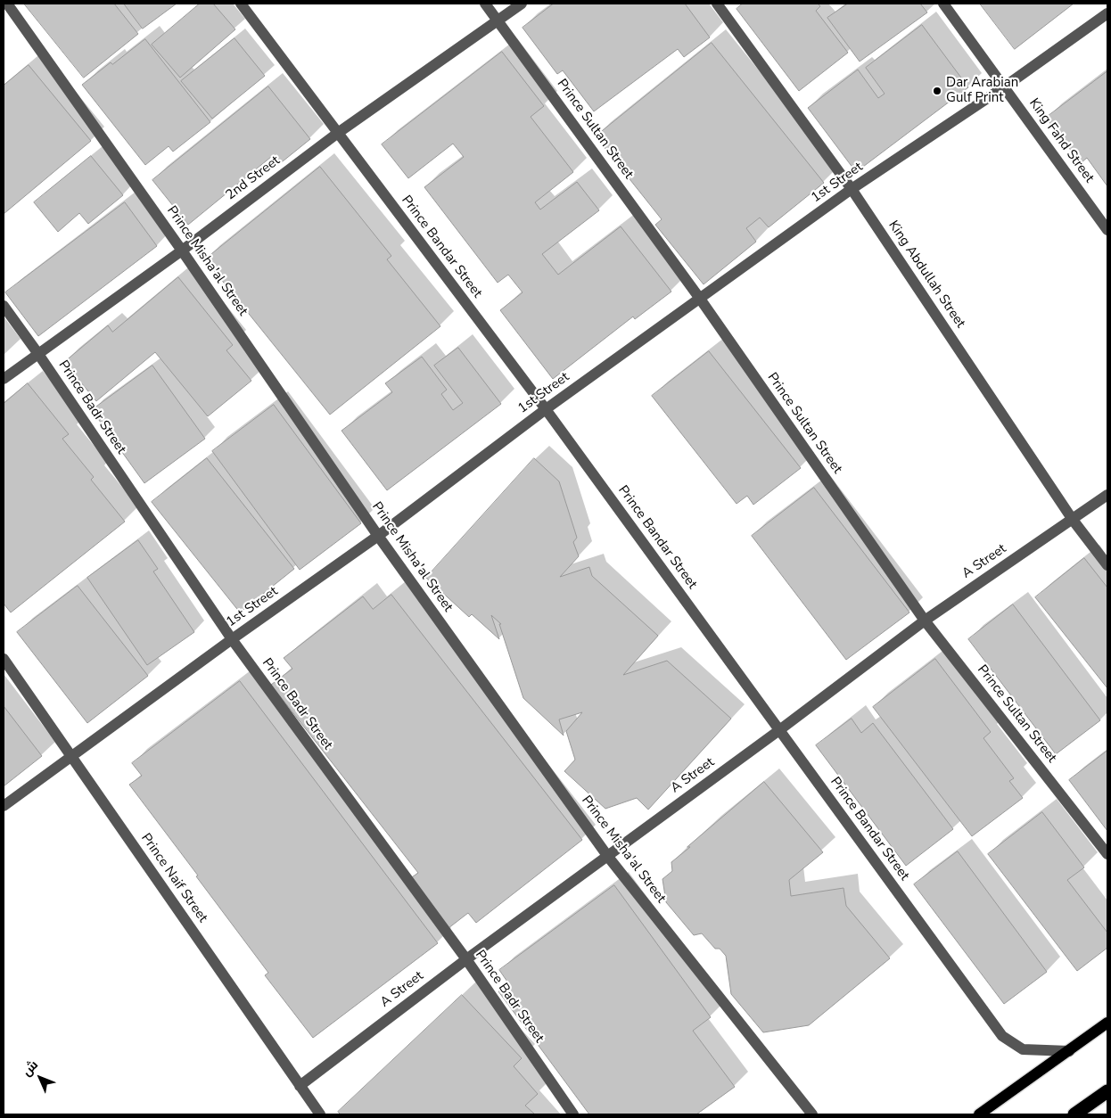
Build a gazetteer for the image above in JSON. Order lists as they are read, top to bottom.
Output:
{
  "streets": {
    "street": [
      "Prince Sultan Street",
      "King Fahd Street",
      "2nd Street",
      "1st Street",
      "Prince Bandar Street",
      "Prince Misha'al Street",
      "King Abdullah Street",
      "Prince Badr Street",
      "A Street",
      "Prince Naif Street"
    ]
  },
  "crossings": [
    ["Prince Sultan Street", "2nd Street"],
    ["Prince Sultan Street", "1st Street"],
    ["Prince Sultan Street", "A Street"],
    ["King Fahd Street", "1st Street"],
    ["2nd Street", "Prince Bandar Street"],
    ["2nd Street", "Prince Misha'al Street"],
    ["2nd Street", "Prince Badr Street"],
    ["1st Street", "Prince Bandar Street"],
    ["1st Street", "Prince Misha'al Street"],
    ["1st Street", "King Abdullah Street"],
    ["1st Street", "Prince Badr Street"],
    ["1st Street", "Prince Naif Street"],
    ["Prince Bandar Street", "A Street"],
    ["Prince Misha'al Street", "A Street"],
    ["King Abdullah Street", "A Street"],
    ["Prince Badr Street", "A Street"],
    ["A Street", "Prince Naif Street"]
  ],
  "places": ["Dar Arabian Gulf Print"],
  "north": "top left"
}
